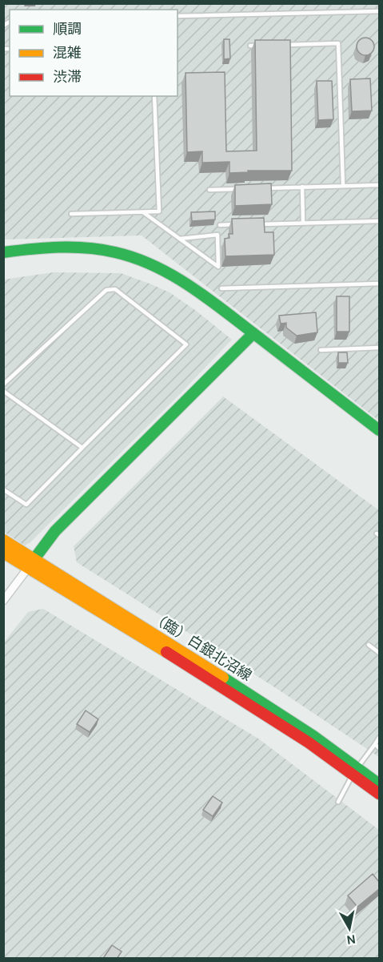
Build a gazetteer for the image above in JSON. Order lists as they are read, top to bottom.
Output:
{
  "streets": {
    "street": ["（臨）白銀北沼線"]
  },
  "legend": ["順調", "混雑", "渋滞"],
  "north": "bottom"
}
